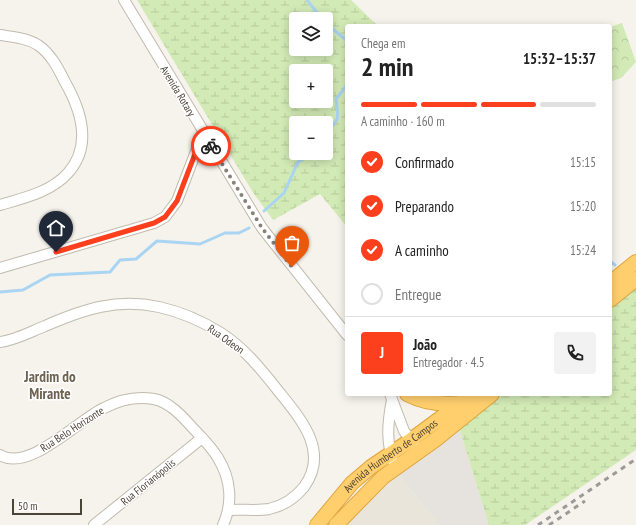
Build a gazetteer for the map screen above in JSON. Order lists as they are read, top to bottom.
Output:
{
  "streets": {
    "highway": ["Avenida Humberto de Campos"],
    "street": [
      "Avenida Rotary",
      "Rua Odeon",
      "Rua Belo Horizonte",
      "Rua Florianópolis"
    ]
  },
  "crossings": [
    ["Rua Odeon", "Rua Belo Horizonte"],
    ["Rua Belo Horizonte", "Rua Florianópolis"]
  ],
  "districts": ["Jardim do Mirante"],
  "scale_bar": "50 m",
  "page": {
    "map_buttons": ["+", "−"],
    "heading": ["2 min", "Chega em", "15:32–15:37"],
    "panel": ["João", "Entregador · 4.5"],
    "bar": "A caminho · 160 m",
    "list": [
      ["Confirmado", "15:15"],
      ["Preparando", "15:20"],
      ["A caminho", "15:24"],
      "Entregue"
    ],
    "round": "J",
    "scale": "50 m"
  }
}
